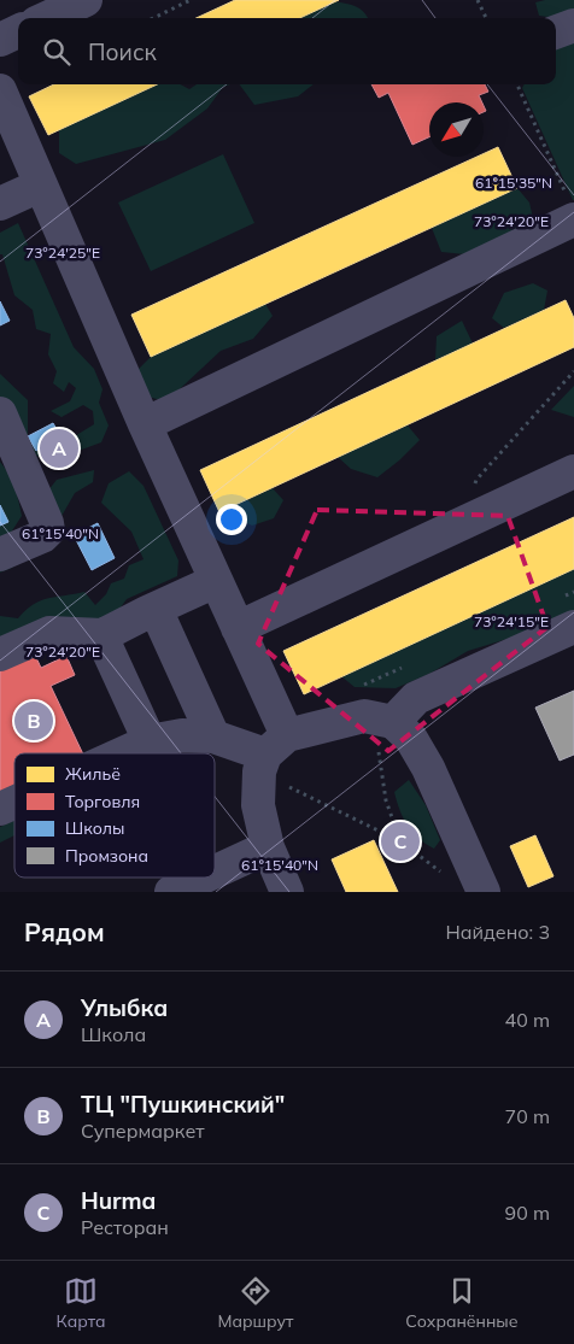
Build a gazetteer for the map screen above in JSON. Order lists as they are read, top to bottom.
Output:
{
  "legend": [
    "Жильё",
    "Торговля",
    "Школы",
    "Промзона"
  ],
  "north": "bottom left",
  "page": {
    "search": "Поиск",
    "pins": ["A", "B", "C"],
    "heading": ["Рядом", "Найдено: 3"],
    "list": [
      {
        "mark": "A",
        "name": "Улыбка",
        "note": "Школа",
        "value": "40 m"
      },
      {
        "mark": "B",
        "name": "ТЦ \"Пушкинский\"",
        "note": "Супермаркет",
        "value": "70 m"
      },
      {
        "mark": "C",
        "name": "Hurma",
        "note": "Ресторан",
        "value": "90 m"
      }
    ],
    "nav": ["Карта", "Маршрут", "Сохранённые"]
  },
  "coordinates": [
    "61°15'35\"N",
    "73°24'20\"E",
    "73°24'25\"E",
    "61°15'40\"N",
    "73°24'15\"E"
  ]
}
